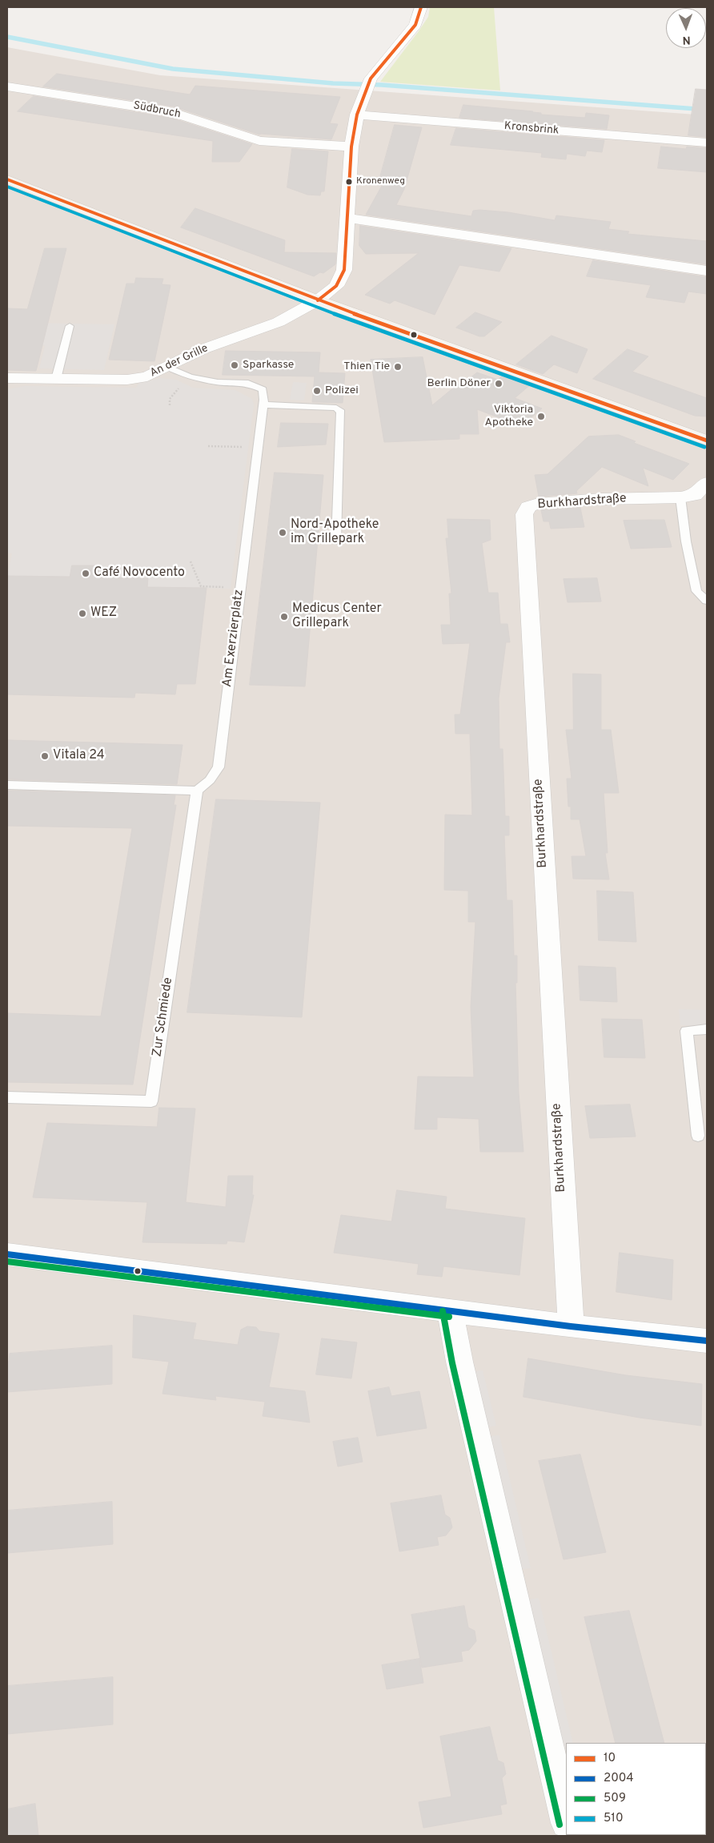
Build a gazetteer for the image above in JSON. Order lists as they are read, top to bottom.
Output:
{
  "streets": {
    "street": [
      "Südbruch",
      "Kronsbrink",
      "An der Grille",
      "Burkhardstraße"
    ],
    "lane": ["Am Exerzierplatz", "Zur Schmiede"]
  },
  "crossings": [
    ["An der Grille", "Am Exerzierplatz"],
    ["Am Exerzierplatz", "Zur Schmiede"]
  ],
  "places": [
    "Kronenweg",
    "Sparkasse",
    "Thien Tie",
    "Berlin Döner",
    "Polizei",
    "Viktoria Apotheke",
    "Nord-Apotheke im Grillepark",
    "Café Novocento",
    "WEZ",
    "Medicus Center Grillepark",
    "Vitala 24"
  ],
  "lines": [
    "transit line 10",
    "transit line 510",
    "transit line 2004",
    "transit line 509"
  ],
  "legend": [
    "10",
    "2004",
    "509",
    "510"
  ],
  "north": "bottom"
}
